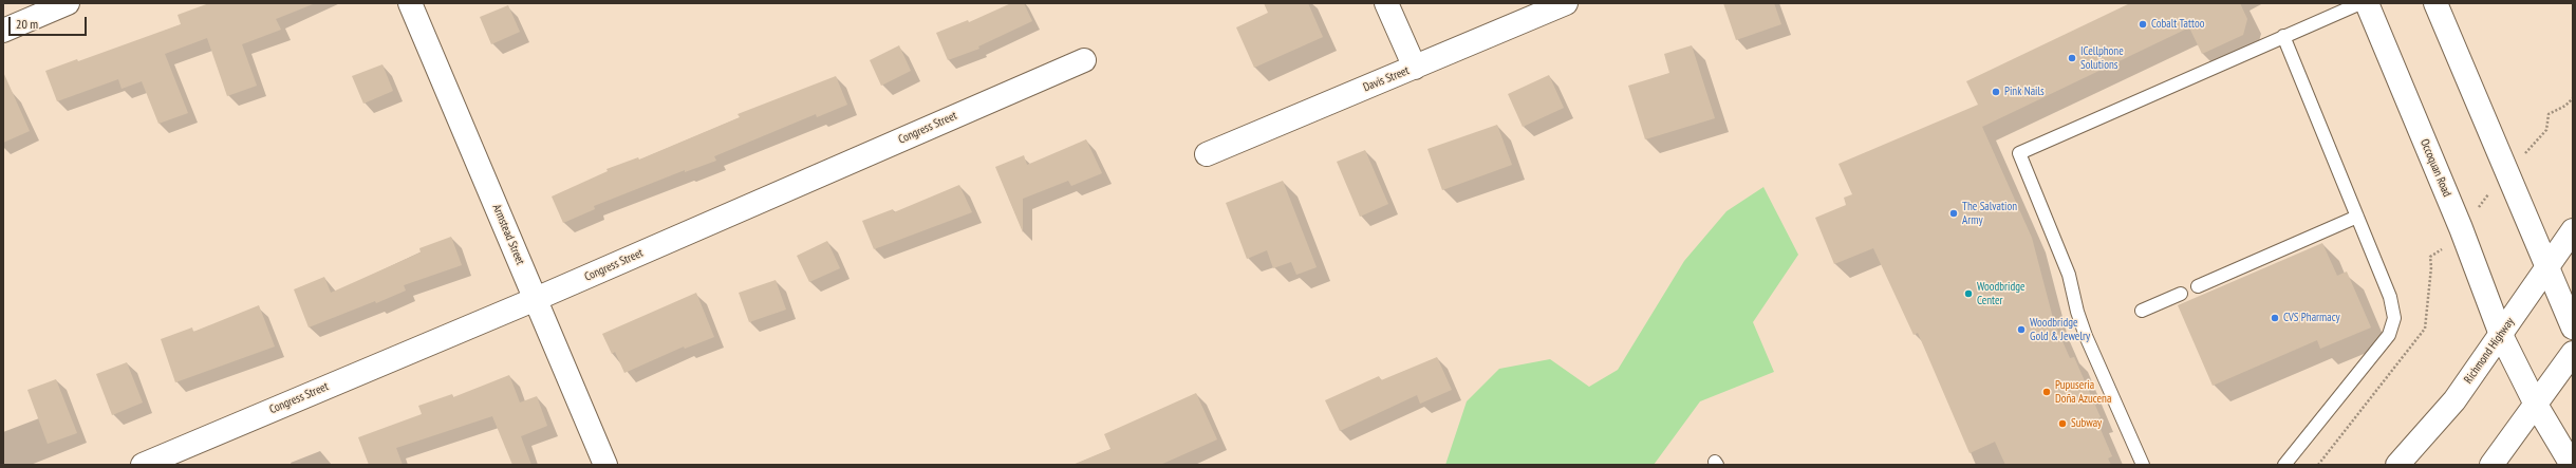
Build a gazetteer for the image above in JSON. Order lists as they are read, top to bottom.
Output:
{
  "streets": {
    "street": [
      "Davis Street",
      "Congress Street",
      "Occoquan Road",
      "Armstead Street",
      "Richmond Highway"
    ]
  },
  "crossings": [
    ["Congress Street", "Armstead Street"],
    ["Occoquan Road", "Richmond Highway"]
  ],
  "places": [
    "Cobalt Tattoo",
    "ICellphone Solutions",
    "Pink Nails",
    "The Salvation Army",
    "Woodbridge Center",
    "CVS Pharmacy",
    "Woodbridge Gold & Jewelry",
    "Pupuseria Doña Azucena",
    "Subway"
  ],
  "scale_bar": "20 m"
}
